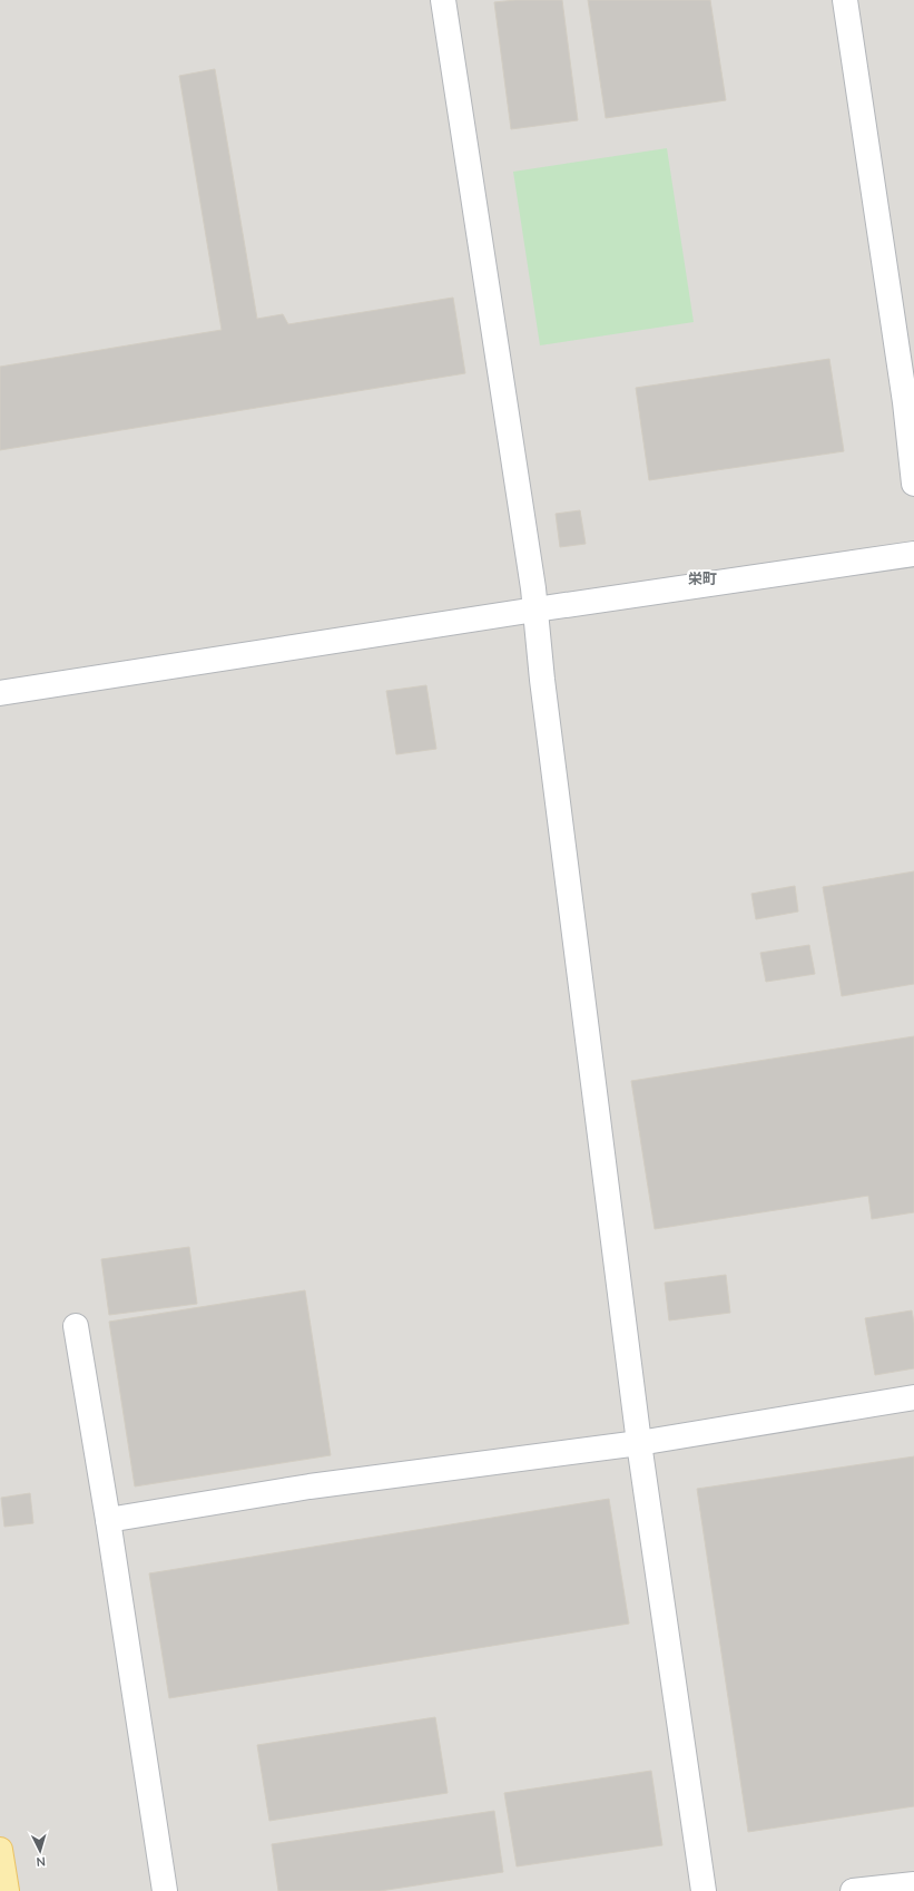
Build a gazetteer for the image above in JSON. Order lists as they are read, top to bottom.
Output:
{
  "districts": ["栄町"],
  "north": "bottom"
}
